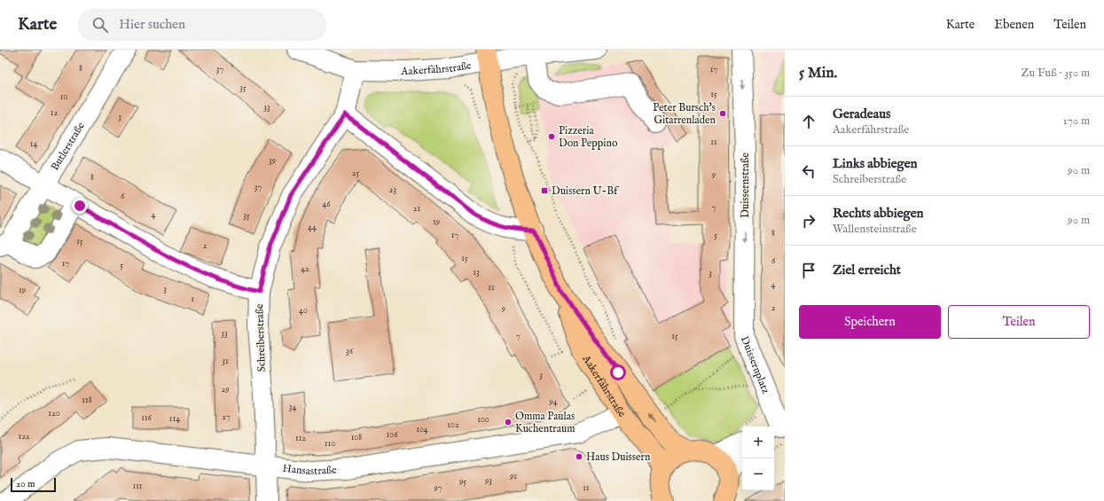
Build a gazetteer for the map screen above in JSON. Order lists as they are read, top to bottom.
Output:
{
  "streets": {
    "main road": ["Aakerfährstraße"],
    "street": [
      "Butlerstraße",
      "Duissernstraße",
      "Schreiberstraße",
      "Duissernplatz",
      "Hansastraße"
    ]
  },
  "crossings": [
    ["Aakerfährstraße", "Schreiberstraße"],
    ["Aakerfährstraße", "Hansastraße"],
    ["Duissernstraße", "Duissernplatz"],
    ["Schreiberstraße", "Hansastraße"]
  ],
  "one_way": ["Duissernstraße"],
  "places": {
    "other": [
      "Peter Bursch's Gitarrenladen",
      "Pizzeria Don Peppino",
      "Omma Paulas Kuchentraum",
      "Haus Duissern"
    ],
    "transit": ["Duissern U-Bf"]
  },
  "house_numbers": [
    "8",
    "37",
    "17",
    "35",
    "15",
    "10",
    "33",
    "12",
    "3",
    "11",
    "14",
    "39",
    "25",
    "9",
    "8",
    "37",
    "23",
    "6",
    "46",
    "7",
    "21",
    "4",
    "35",
    "19",
    "44",
    "8",
    "17",
    "5",
    "15",
    "2",
    "15",
    "6",
    "17",
    "5",
    "42",
    "13",
    "3",
    "4",
    "11",
    "3",
    "19",
    "1",
    "2",
    "9",
    "40",
    "33",
    "7",
    "15",
    "36",
    "31",
    "3",
    "29",
    "118",
    "94",
    "34",
    "120",
    "27",
    "116",
    "114",
    "100",
    "102",
    "104",
    "106",
    "122",
    "108",
    "112",
    "110",
    "91",
    "93",
    "95",
    "111",
    "97",
    "11"
  ],
  "scale_bar": "20 m",
  "page": {
    "header": "Karte",
    "search": "Hier suchen",
    "nav": ["Karte", "Ebenen", "Teilen"],
    "heading": ["5 Min.", "Zu Fuß · 350 m"],
    "list": [
      ["Geradeaus", "Aakerfährstraße", "170 m"],
      ["Links abbiegen", "Schreiberstraße", "90 m"],
      ["Rechts abbiegen", "Wallensteinstraße", "90 m"],
      "Ziel erreicht"
    ],
    "buttons": ["Speichern", "Teilen"],
    "map_buttons": ["+", "−"],
    "scale": "20 m"
  }
}
